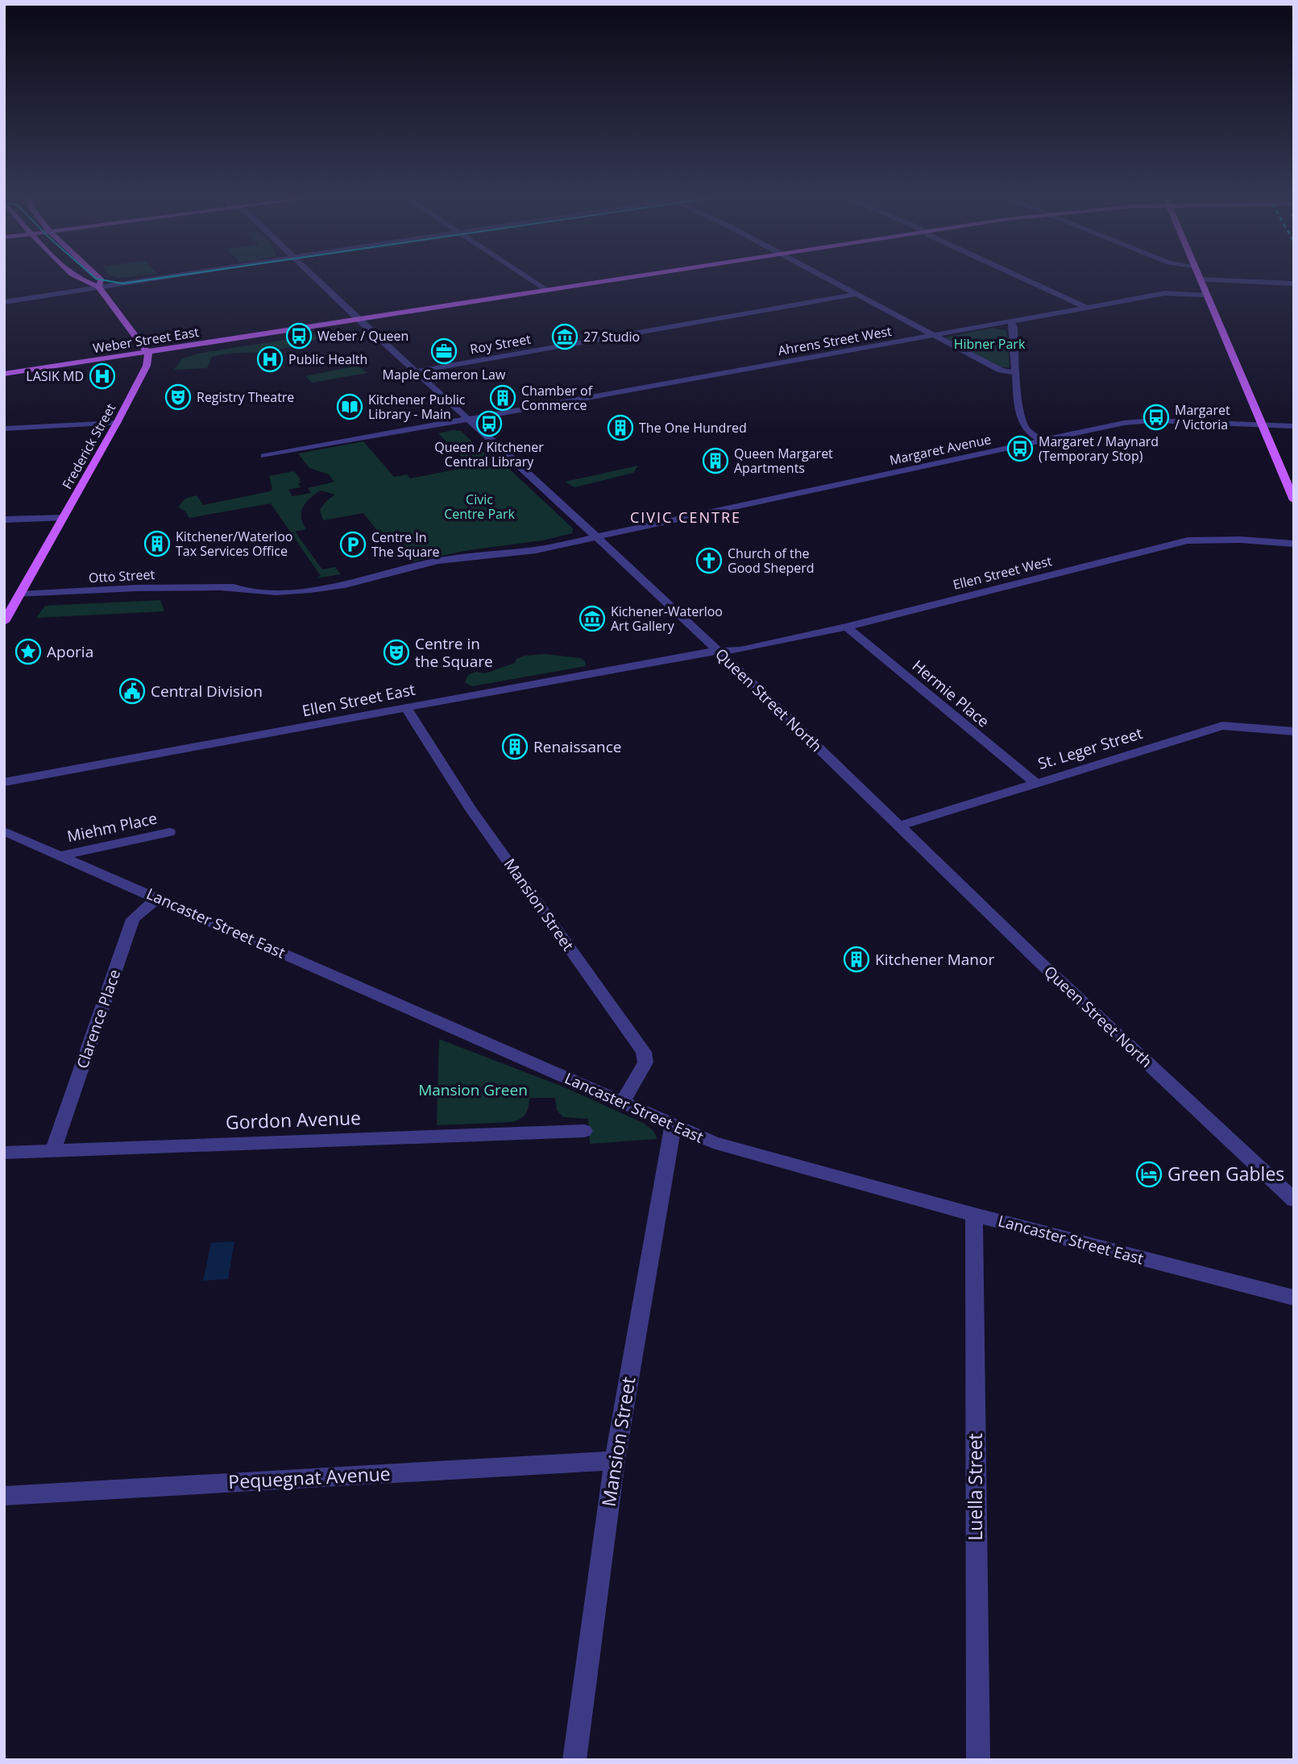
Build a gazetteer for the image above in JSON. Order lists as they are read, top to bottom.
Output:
{
  "streets": {
    "main road": ["Weber Street East", "Frederick Street"],
    "street": [
      "Ahrens Street West",
      "Roy Street",
      "Margaret Avenue",
      "Ellen Street West",
      "Otto Street",
      "Hermie Place",
      "Ellen Street East",
      "Queen Street North",
      "St. Leger Street",
      "Miehm Place",
      "Mansion Street",
      "Lancaster Street East",
      "Clarence Place",
      "Gordon Avenue",
      "Pequegnat Avenue",
      "Luella Street"
    ]
  },
  "crossings": [
    ["Weber Street East", "Frederick Street"],
    ["Weber Street East", "Queen Street North"],
    ["Ahrens Street West", "Queen Street North"],
    ["Roy Street", "Queen Street North"],
    ["Frederick Street", "Otto Street"],
    ["Margaret Avenue", "Otto Street"],
    ["Margaret Avenue", "Queen Street North"],
    ["Ellen Street West", "Hermie Place"],
    ["Ellen Street West", "Ellen Street East"],
    ["Ellen Street West", "Queen Street North"],
    ["Otto Street", "Queen Street North"],
    ["Hermie Place", "St. Leger Street"],
    ["Ellen Street East", "Queen Street North"],
    ["Ellen Street East", "Mansion Street"],
    ["Queen Street North", "St. Leger Street"],
    ["Miehm Place", "Lancaster Street East"],
    ["Mansion Street", "Lancaster Street East"],
    ["Mansion Street", "Pequegnat Avenue"],
    ["Lancaster Street East", "Clarence Place"],
    ["Lancaster Street East", "Luella Street"],
    ["Clarence Place", "Gordon Avenue"]
  ],
  "districts": ["CIVIC CENTRE"],
  "parks": ["Hibner Park", "Civic Centre Park", "Mansion Green"],
  "places": {
    "bus stop": [
      "Weber / Queen",
      "Margaret / Victoria",
      "Queen / Kitchener Central Library",
      "Margaret / Maynard (Temporary Stop)"
    ],
    "museum": ["27 Studio", "Kichener-Waterloo Art Gallery"],
    "office": ["Maple Cameron Law"],
    "hospital": ["Public Health", "LASIK MD"],
    "theatre": ["Registry Theatre", "Centre in the Square"],
    "building": [
      "Chamber of Commerce",
      "The One Hundred",
      "Queen Margaret Apartments",
      "Kitchener/Waterloo Tax Services Office",
      "Renaissance",
      "Kitchener Manor"
    ],
    "library": ["Kitchener Public Library - Main"],
    "parking": ["Centre In The Square"],
    "church": ["Church of the Good Sheperd"],
    "place": ["Aporia"],
    "public building": ["Central Division"],
    "hotel": ["Green Gables"]
  }
}
